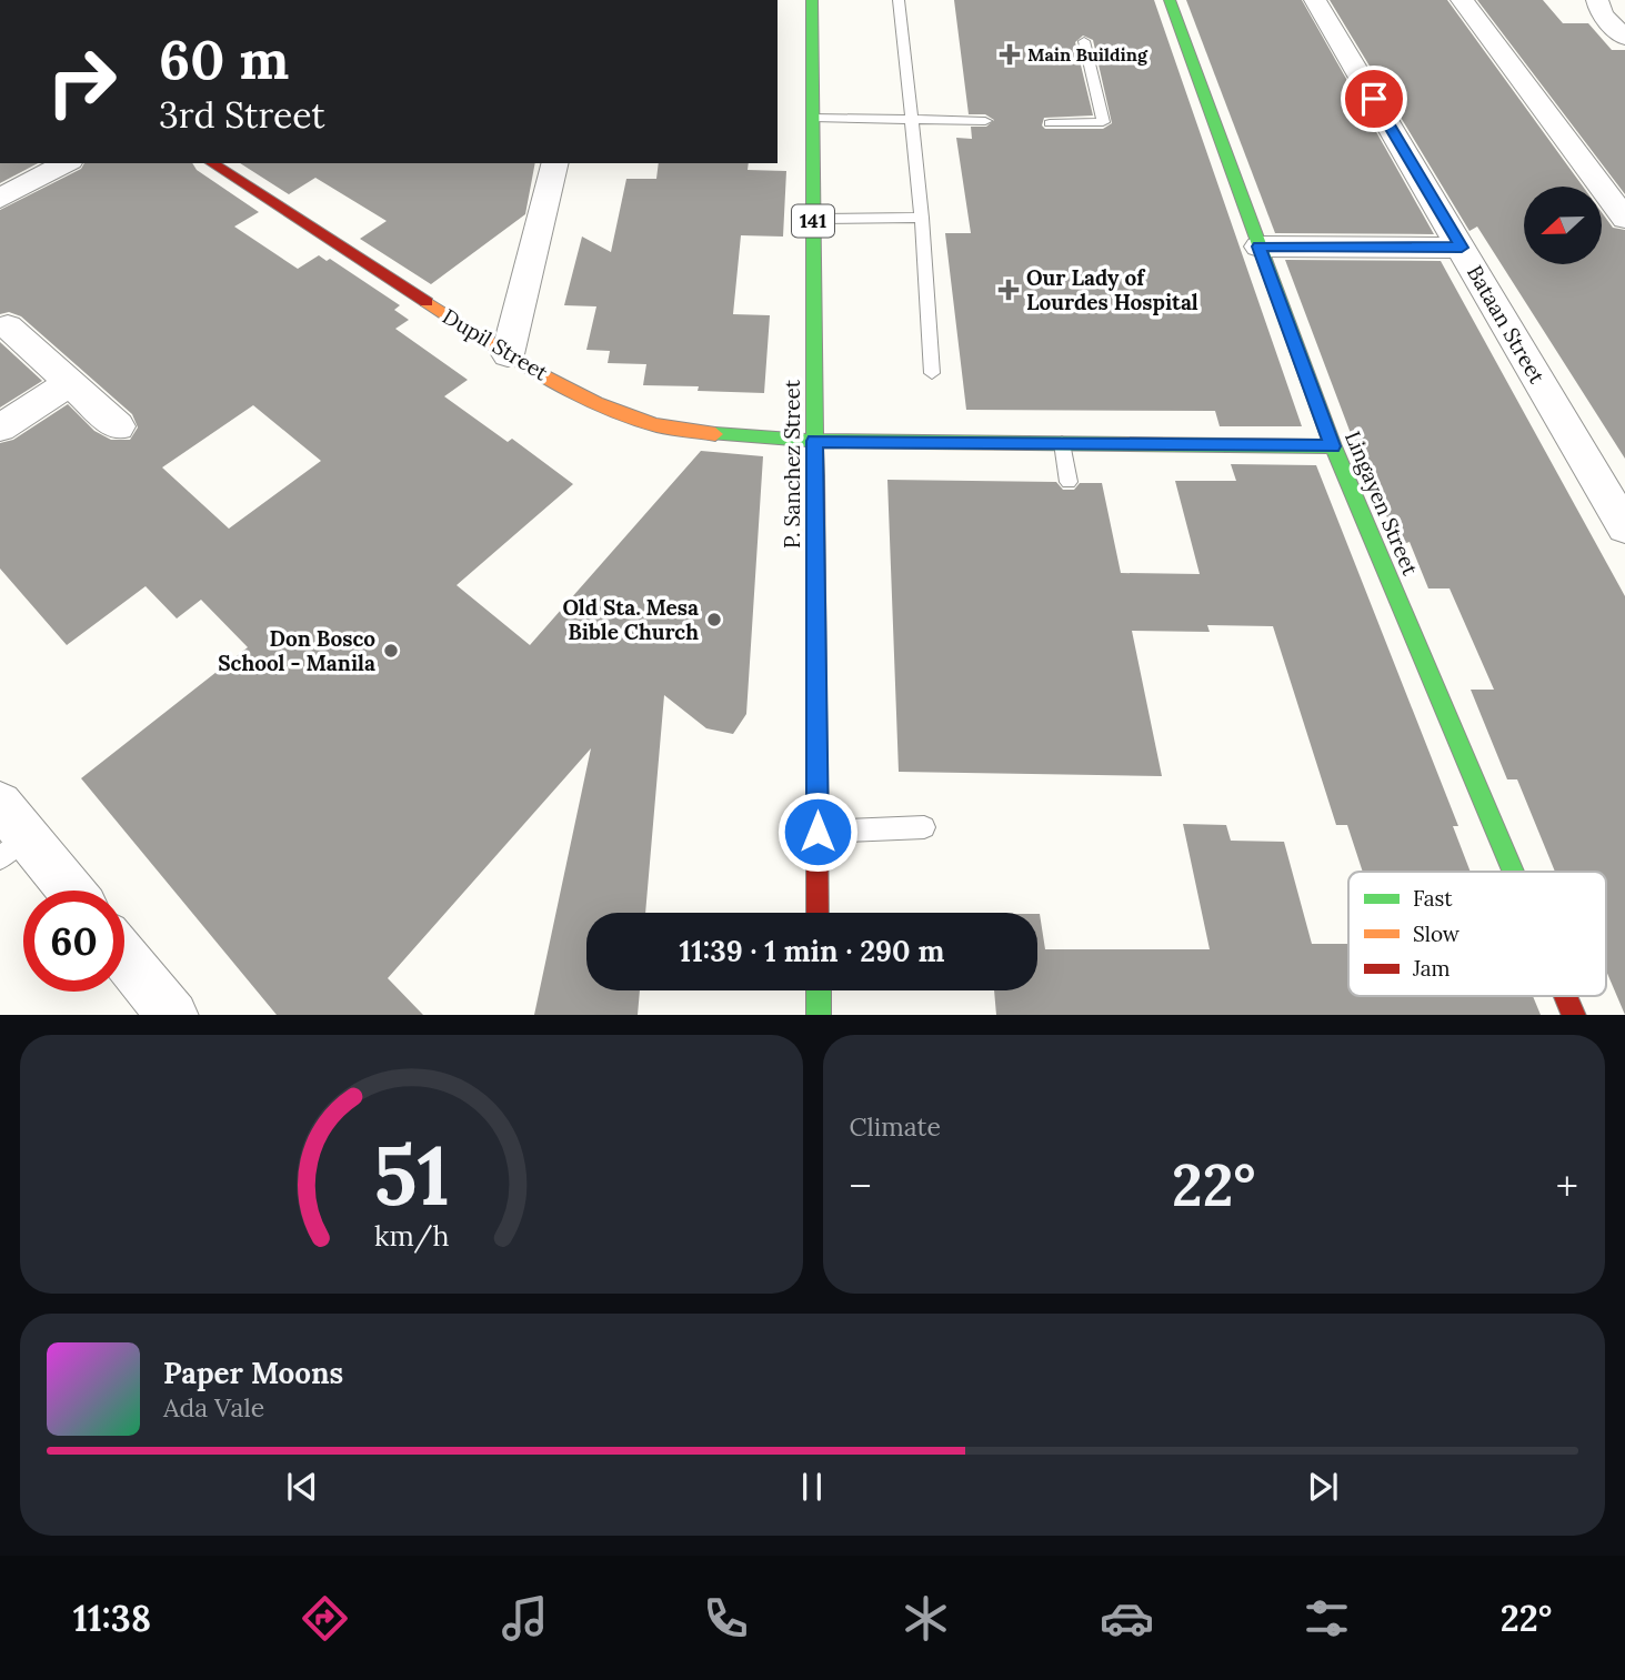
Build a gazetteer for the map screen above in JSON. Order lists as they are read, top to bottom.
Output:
{
  "streets": {
    "street": [
      "141",
      "Bataan Street",
      "Dupil Street",
      "P. Sanchez Street",
      "Lingayen Street"
    ]
  },
  "crossings": [
    ["Dupil Street", "P. Sanchez Street"],
    ["Dupil Street", "Lingayen Street"]
  ],
  "places": {
    "health": ["Main Building", "Our Lady of Lourdes Hospital"],
    "other": ["Old Sta. Mesa Bible Church", "Don Bosco School - Manila"]
  },
  "legend": ["Fast", "Slow", "Jam"],
  "north": "left",
  "page": {
    "turn": ["60 m", "3rd Street"],
    "limit": "60",
    "trip": "11:39 · 1 min · 290 m",
    "tile": "Climate",
    "heat": ["−", "22°", "+"],
    "song": ["Paper Moons", "Ada Vale"],
    "tabs": ["11:38", "22°"],
    "gauge": ["51", "km/h"]
  }
}
